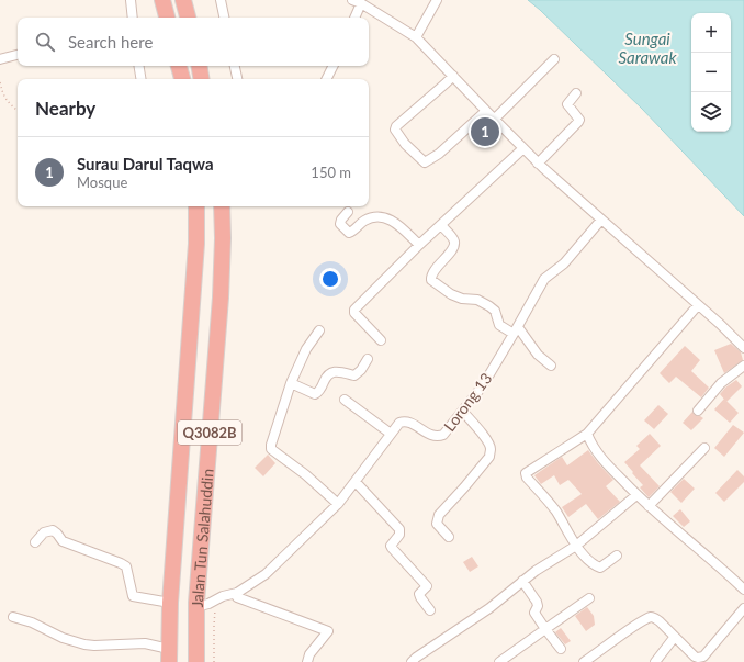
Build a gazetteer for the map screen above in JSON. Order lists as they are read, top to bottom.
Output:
{
  "streets": {
    "highway": ["Q3082B", "Jalan Tun Salahuddin"],
    "street": ["Lorong 13"]
  },
  "crossings": [
    ["Lorong 13", "Jalan Tun Salahuddin"]
  ],
  "water": ["Sungai Sarawak"],
  "page": {
    "map_buttons": ["+", "−"],
    "search": "Search here",
    "heading": "Nearby",
    "pins": "1",
    "list": [
      {
        "mark": "1",
        "name": "Surau Darul Taqwa",
        "note": "Mosque",
        "value": "150 m"
      }
    ]
  }
}
